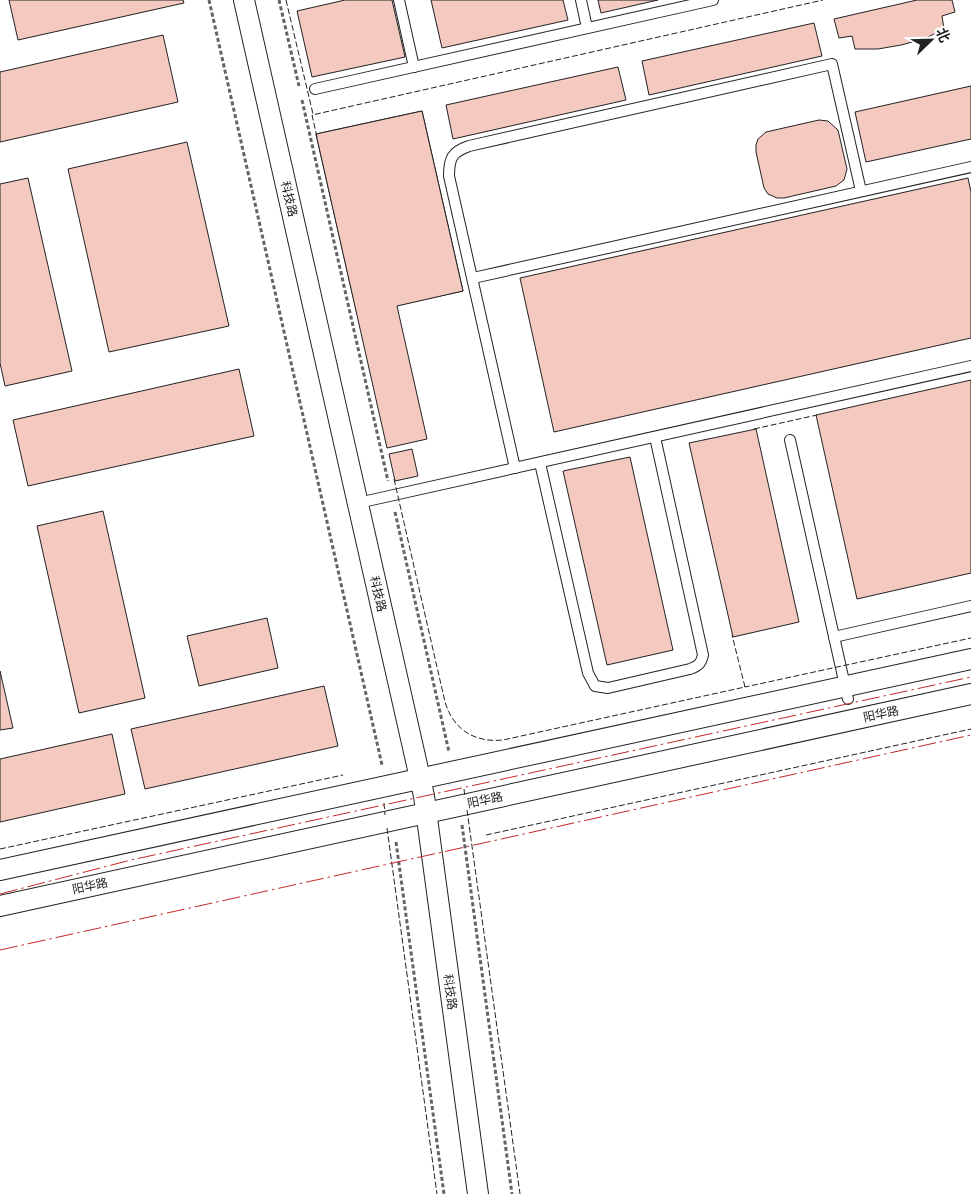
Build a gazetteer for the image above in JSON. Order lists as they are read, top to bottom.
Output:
{
  "streets": {
    "street": ["科技路", "阳华路"]
  },
  "crossings": [
    ["科技路", "阳华路"]
  ],
  "north": "top right"
}
